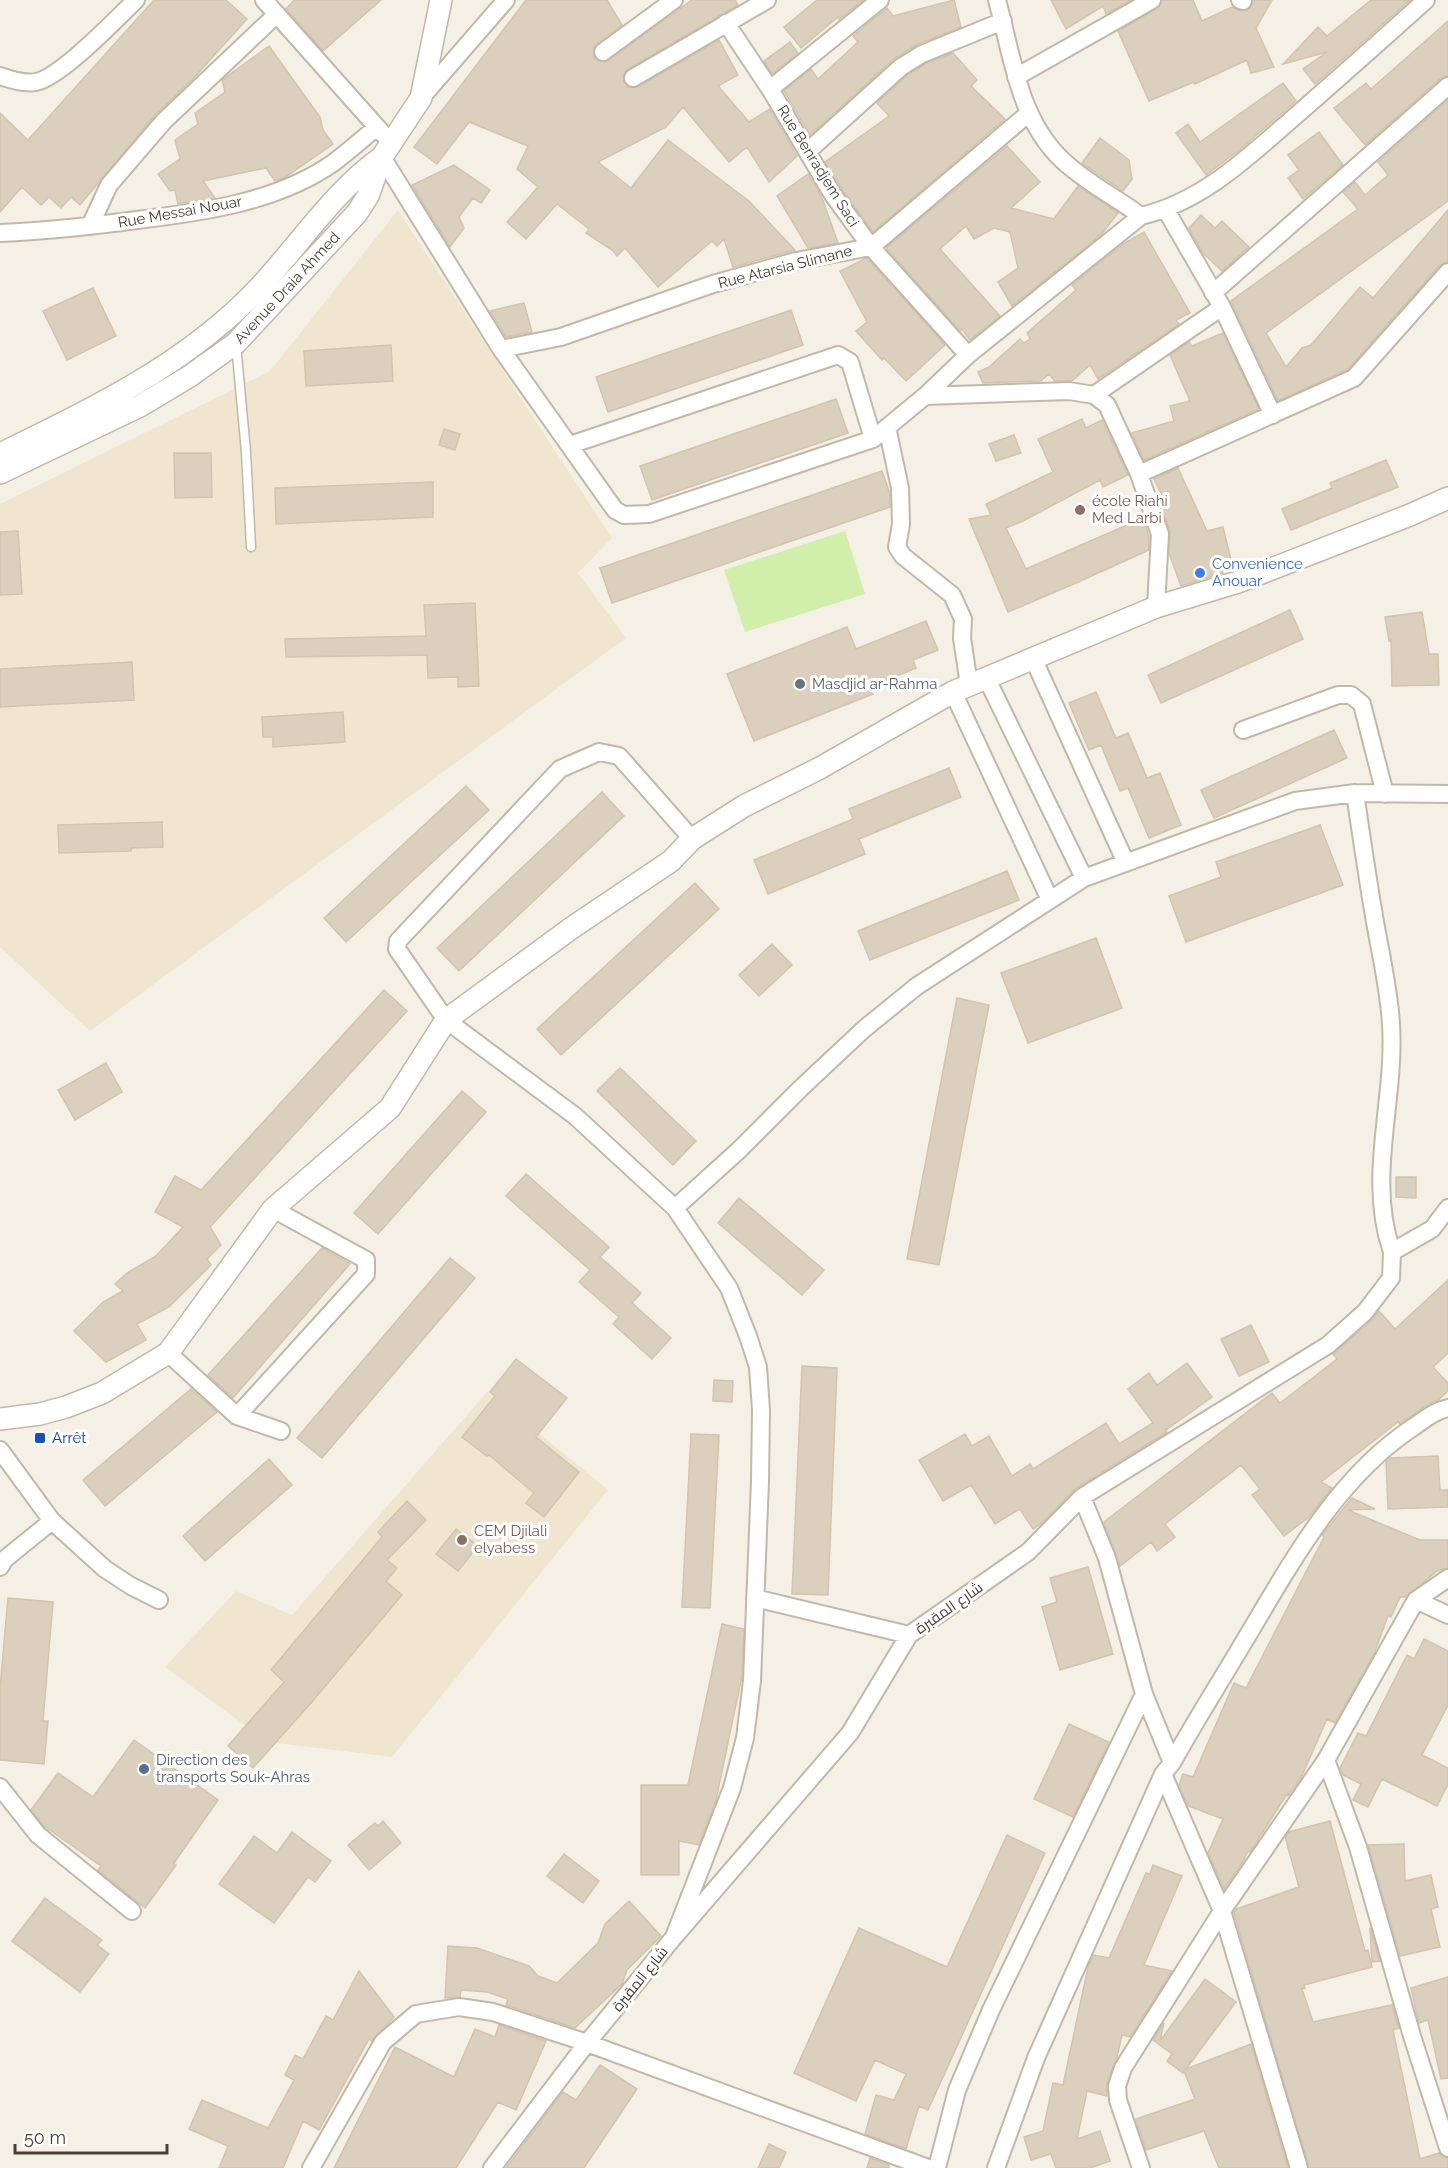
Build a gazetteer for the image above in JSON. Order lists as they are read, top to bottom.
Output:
{
  "streets": {
    "street": [
      "Rue Benradjem Saci",
      "Rue Messai Nouar",
      "Rue Atarsia Slimane",
      "Avenue Draia Ahmed",
      "شارع المقبرة"
    ]
  },
  "crossings": [
    ["Rue Benradjem Saci", "Rue Atarsia Slimane"],
    ["Rue Messai Nouar", "Avenue Draia Ahmed"]
  ],
  "places": {
    "other": [
      "école Riahi Med Larbi",
      "Convenience Anouar",
      "Masdjid ar-Rahma",
      "CEM Djilali elyabess",
      "Direction des transports Souk-Ahras"
    ],
    "transit": ["Arrêt"]
  },
  "scale_bar": "50 m"
}
